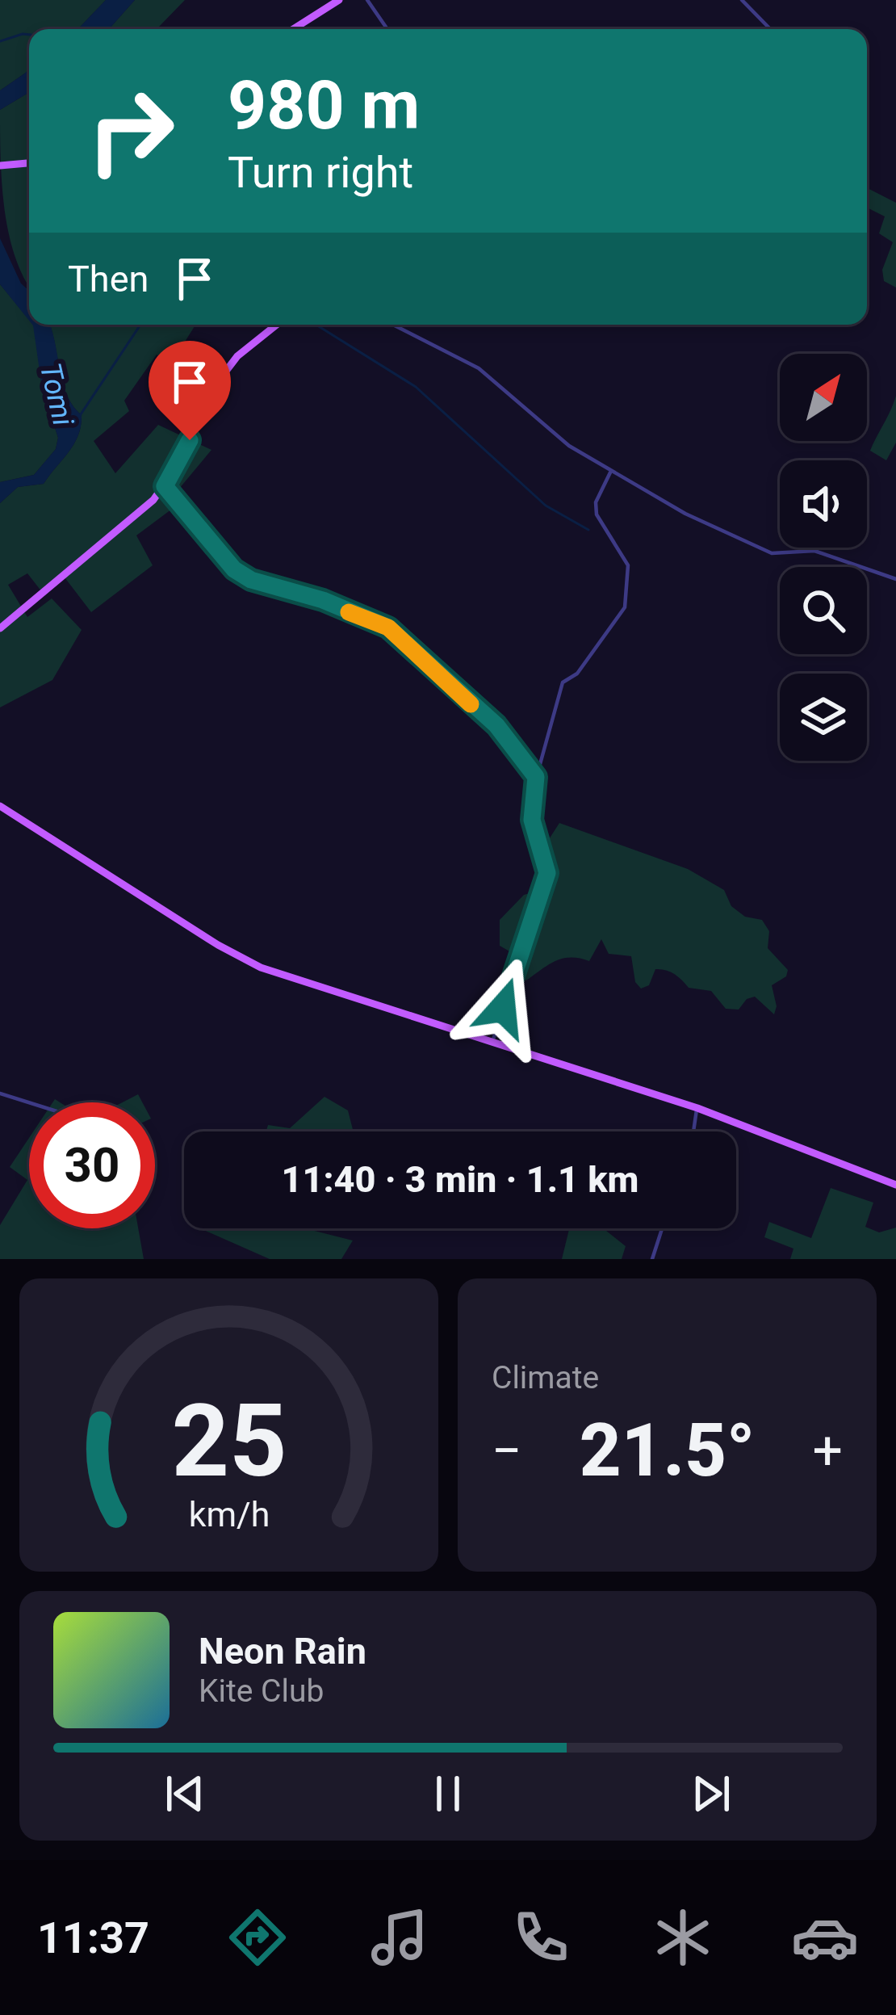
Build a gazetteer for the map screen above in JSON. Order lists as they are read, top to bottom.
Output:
{
  "water": ["Tomi"],
  "north": "top right",
  "page": {
    "turn": ["980 m", "Turn right"],
    "then": "Then",
    "limit": "30",
    "trip": "11:40 · 3 min · 1.1 km",
    "tile": "Climate",
    "heat": ["−", "21.5°", "+"],
    "song": ["Neon Rain", "Kite Club"],
    "tabs": "11:37",
    "gauge": ["25", "km/h"]
  }
}
